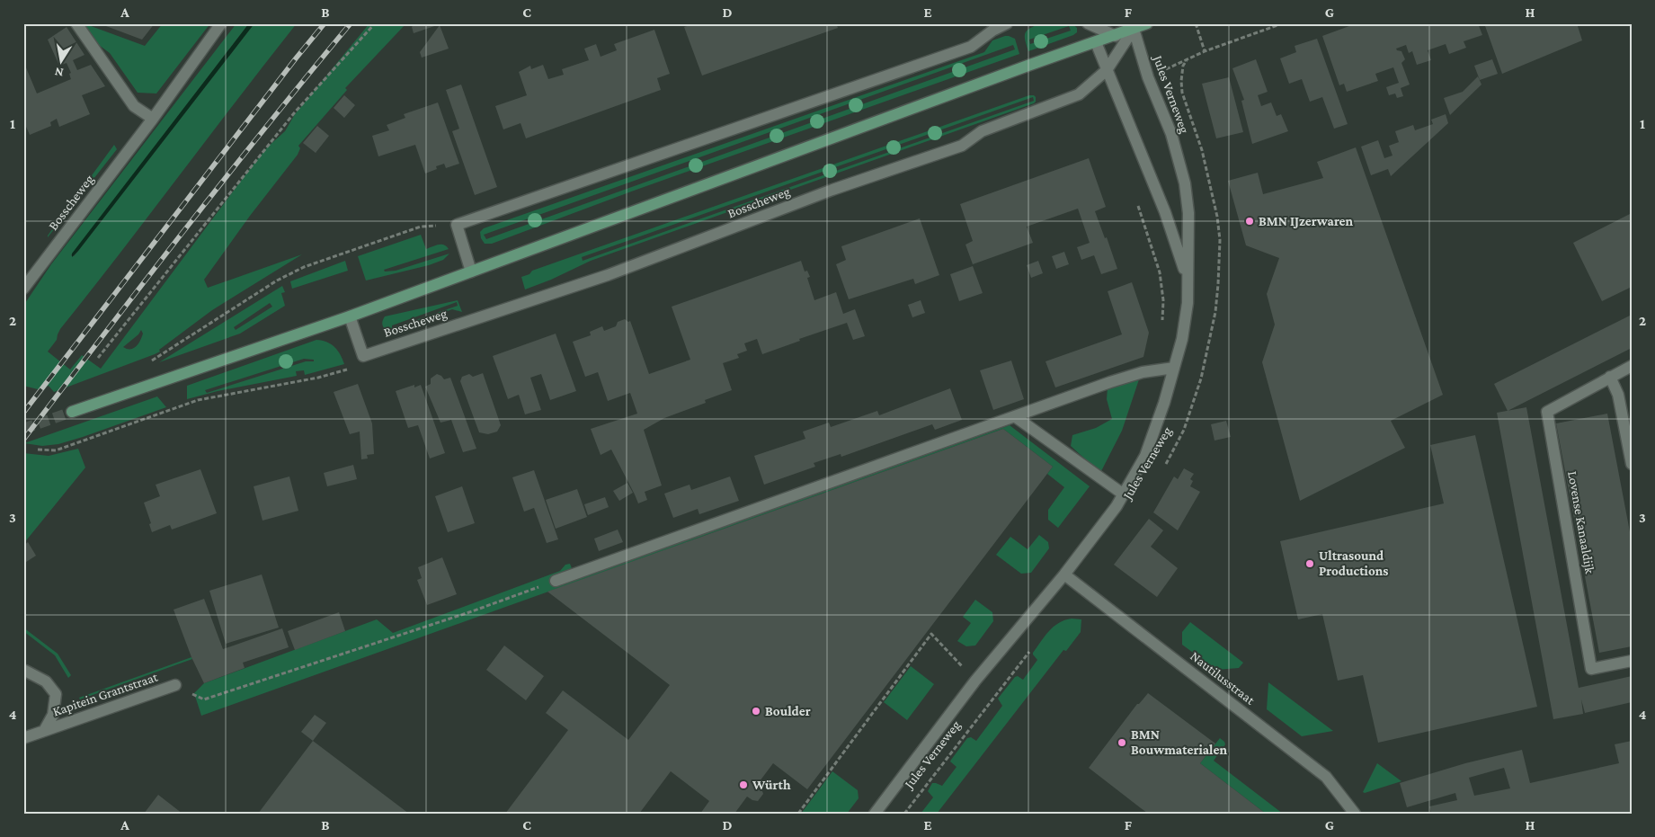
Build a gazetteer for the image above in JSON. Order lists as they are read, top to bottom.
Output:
{
  "streets": {
    "main road": ["Bosscheweg"],
    "street": [
      "Jules Verneweg",
      "Lovense Kanaaldijk",
      "Nautilusstraat",
      "Kapitein Grantstraat"
    ]
  },
  "crossings": [
    ["Jules Verneweg", "Bosscheweg"],
    ["Jules Verneweg", "Nautilusstraat"]
  ],
  "places": [
    "BMN IJzerwaren",
    "Ultrasound Productions",
    "Boulder",
    "BMN Bouwmaterialen",
    "Würth"
  ],
  "north": "bottom",
  "grid": {
    "columns": [
      "A",
      "B",
      "C",
      "D",
      "E",
      "F",
      "G",
      "H"
    ],
    "rows": [
      "1",
      "2",
      "3",
      "4"
    ]
  }
}
